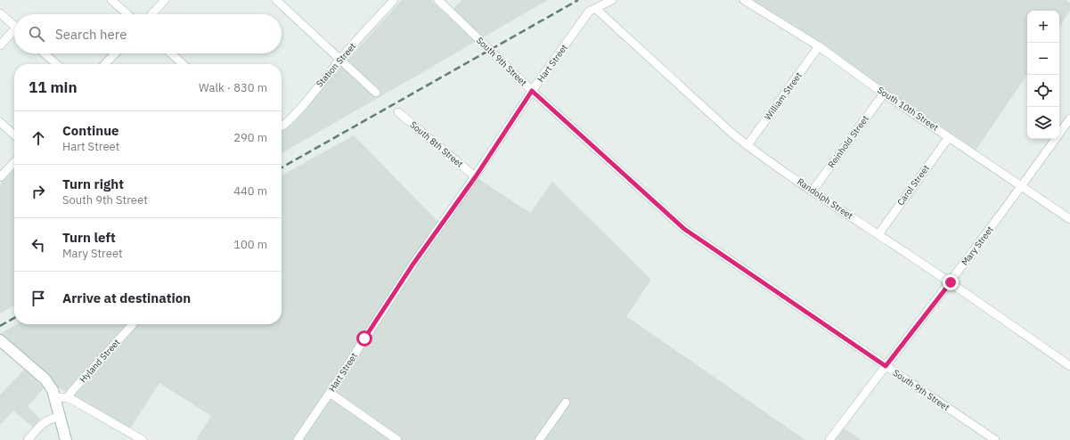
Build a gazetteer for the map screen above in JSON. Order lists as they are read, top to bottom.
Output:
{
  "streets": {
    "street": [
      "South 9th Street",
      "Hart Street",
      "Station Street",
      "William Street",
      "South 10th Street",
      "Reinhold Street",
      "South 8th Street",
      "Carol Street",
      "Randolph Street",
      "Mary Street",
      "Hyland Street"
    ]
  },
  "crossings": [
    ["South 9th Street", "Hart Street"],
    ["South 9th Street", "Mary Street"],
    ["Hart Street", "South 8th Street"],
    ["Hart Street", "Randolph Street"],
    ["William Street", "South 10th Street"],
    ["William Street", "Randolph Street"],
    ["South 10th Street", "Reinhold Street"],
    ["South 10th Street", "Carol Street"],
    ["South 10th Street", "Mary Street"],
    ["Reinhold Street", "Randolph Street"],
    ["Carol Street", "Randolph Street"],
    ["Randolph Street", "Mary Street"]
  ],
  "page": {
    "map_buttons": ["+", "−"],
    "search": "Search here",
    "heading": ["11 min", "Walk · 830 m"],
    "list": [
      ["Continue", "Hart Street", "290 m"],
      ["Turn right", "South 9th Street", "440 m"],
      ["Turn left", "Mary Street", "100 m"],
      "Arrive at destination"
    ]
  }
}
